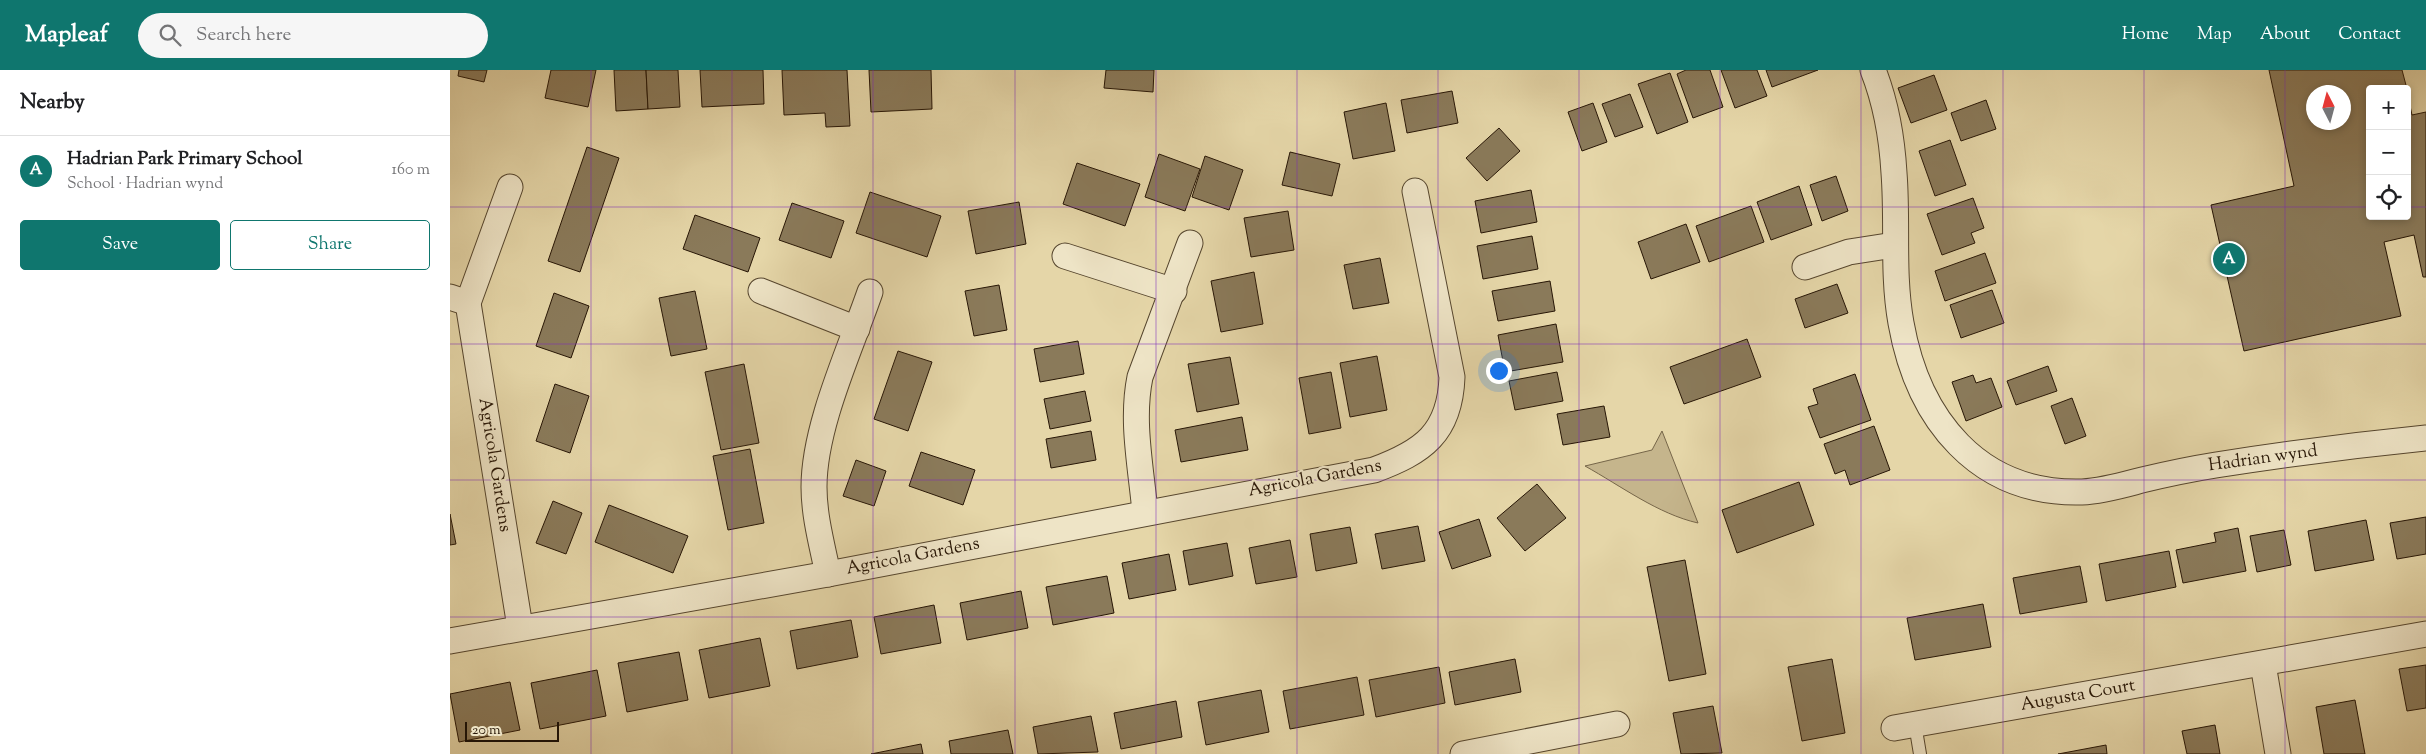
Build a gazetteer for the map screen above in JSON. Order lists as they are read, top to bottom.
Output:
{
  "streets": {
    "street": ["Hadrian wynd", "Agricola Gardens", "Augusta Court"]
  },
  "scale_bar": "20 m",
  "north": "top",
  "page": {
    "header": "Mapleaf",
    "search": "Search here",
    "nav": [
      "Home",
      "Map",
      "About",
      "Contact"
    ],
    "heading": "Nearby",
    "map_buttons": ["+", "−"],
    "list": [
      {
        "mark": "A",
        "name": "Hadrian Park Primary School",
        "note": "School · Hadrian wynd",
        "value": "160 m"
      }
    ],
    "buttons": ["Save", "Share"],
    "pins": "A",
    "scale": "20 m"
  }
}
